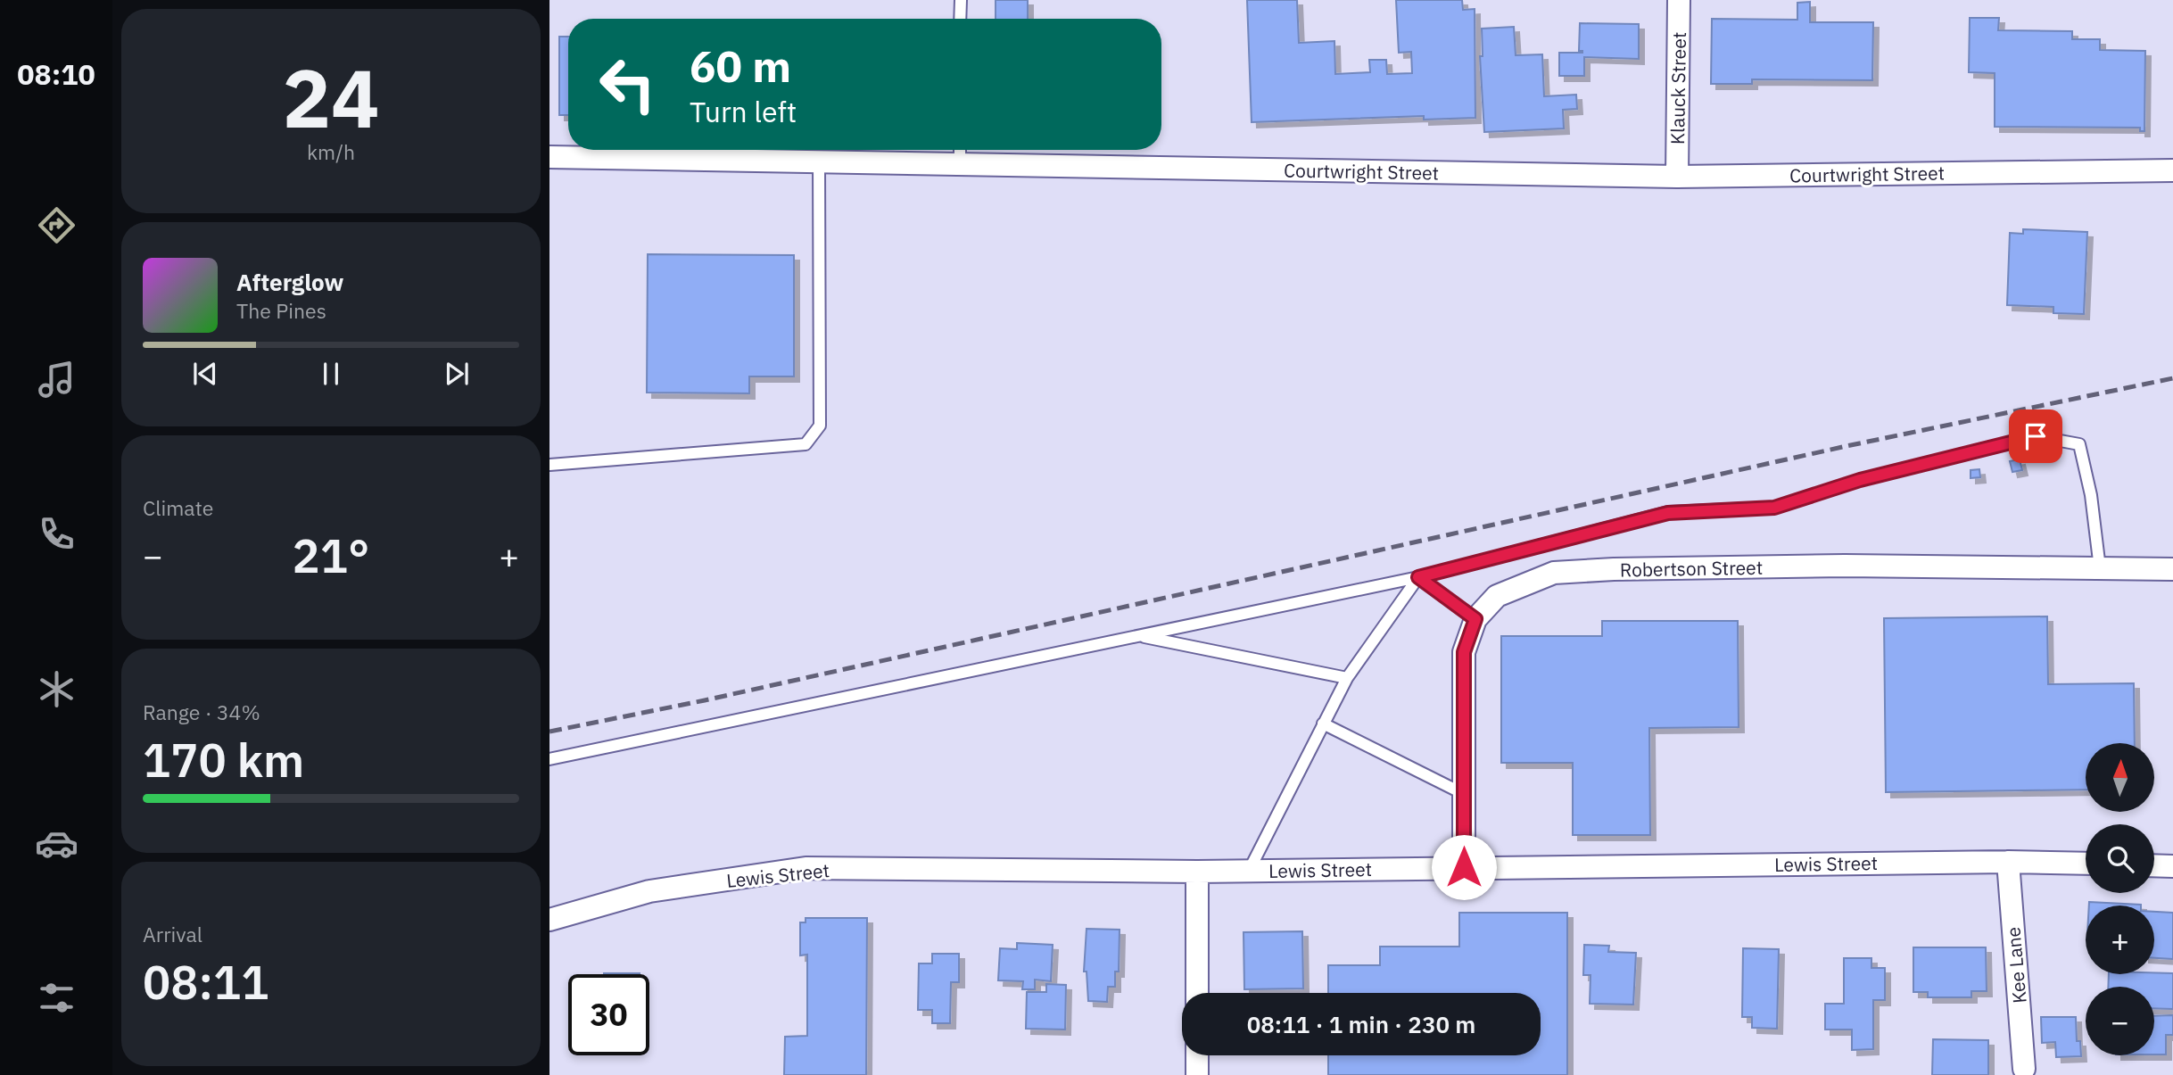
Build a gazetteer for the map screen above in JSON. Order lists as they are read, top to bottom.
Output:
{
  "streets": {
    "street": [
      "Klauck Street",
      "Courtwright Street",
      "Robertson Street",
      "Lewis Street",
      "Kee Lane"
    ]
  },
  "crossings": [
    ["Klauck Street", "Courtwright Street"],
    ["Robertson Street", "Lewis Street"],
    ["Lewis Street", "Kee Lane"]
  ],
  "north": "top",
  "page": {
    "tabs": "08:10",
    "tile": [
      ["24", "km/h"],
      "Climate",
      ["Range · 34%", "170 km"],
      ["Arrival", "08:11"]
    ],
    "turn": ["60 m", "Turn left"],
    "song": ["Afterglow", "The Pines"],
    "heat": ["−", "21°", "+"],
    "map_buttons": ["+", "−"],
    "limit": "30",
    "trip": "08:11 · 1 min · 230 m"
  }
}
